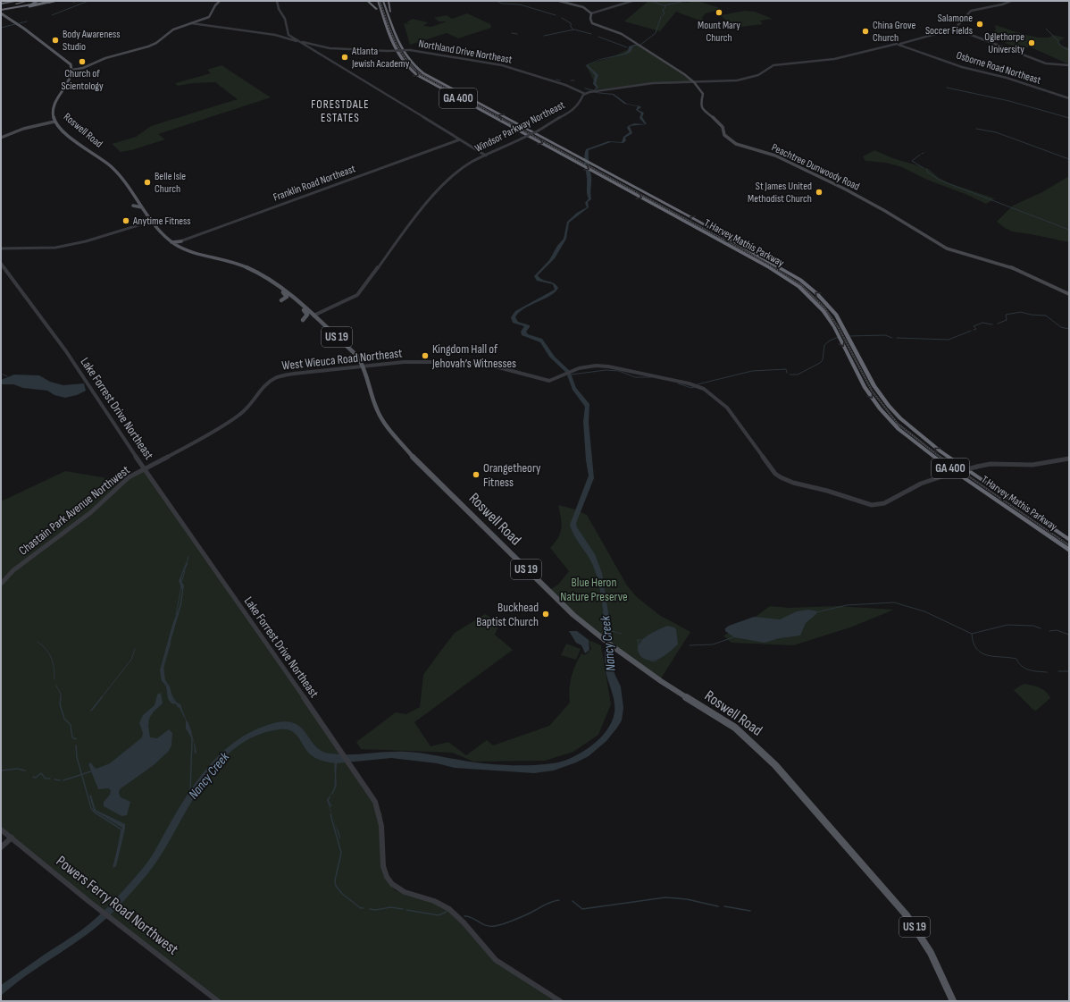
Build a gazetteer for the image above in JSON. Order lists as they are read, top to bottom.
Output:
{
  "streets": {
    "highway": ["GA 400", "T Harvey Mathis Parkway"],
    "main road": ["Roswell Road", "Peachtree Dunwoody Road", "US 19"],
    "street": [
      "Northland Drive Northeast",
      "Osborne Road Northeast",
      "Windsor Parkway Northeast",
      "Franklin Road Northeast",
      "West Wieuca Road Northeast",
      "Lake Forrest Drive Northeast",
      "Chastain Park Avenue Northwest",
      "Powers Ferry Road Northwest"
    ]
  },
  "crossings": [
    ["Northland Drive Northeast", "Windsor Parkway Northeast"],
    ["Osborne Road Northeast", "Peachtree Dunwoody Road"],
    ["Windsor Parkway Northeast", "US 19"],
    ["Roswell Road", "US 19"],
    ["Roswell Road", "West Wieuca Road Northeast"],
    ["US 19", "West Wieuca Road Northeast"],
    ["West Wieuca Road Northeast", "Lake Forrest Drive Northeast"],
    ["West Wieuca Road Northeast", "Chastain Park Avenue Northwest"],
    ["Lake Forrest Drive Northeast", "Chastain Park Avenue Northwest"]
  ],
  "districts": ["FORESTDALE ESTATES"],
  "water": ["Nancy Creek"],
  "parks": ["Blue Heron Nature Preserve"],
  "places": [
    "Mount Mary Church",
    "Salamone Soccer Fields",
    "China Grove Church",
    "Body Awareness Studio",
    "Oglethorpe University",
    "Atlanta Jewish Academy",
    "Church of Scientology",
    "Belle Isle Church",
    "St James United Methodist Church",
    "Anytime Fitness",
    "Kingdom Hall of Jehovah’s Witnesses",
    "Orangetheory Fitness",
    "Buckhead Baptist Church"
  ]
}
